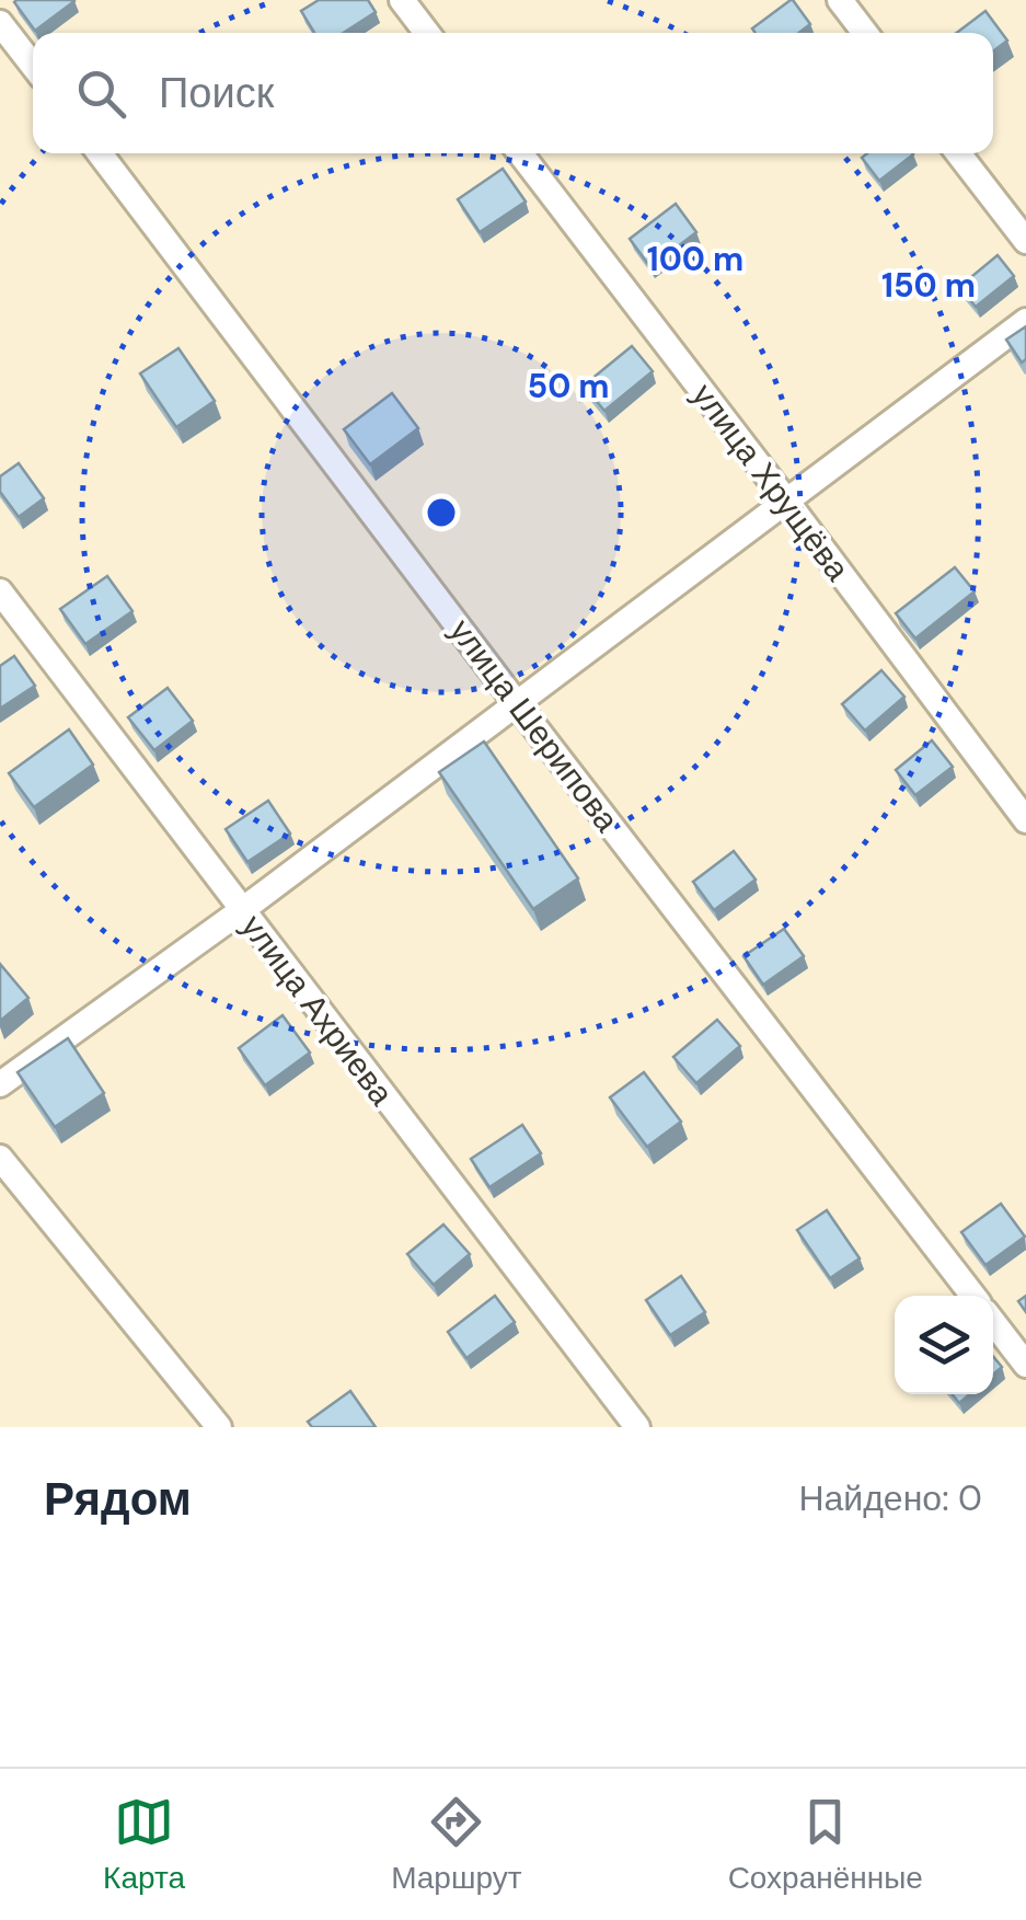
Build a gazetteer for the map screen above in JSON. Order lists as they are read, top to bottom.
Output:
{
  "streets": {
    "street": ["улица Хрущёва", "улица Шерипова", "улица Ахриева"]
  },
  "page": {
    "search": "Поиск",
    "heading": ["Рядом", "Найдено: 0"],
    "nav": ["Карта", "Маршрут", "Сохранённые"]
  },
  "rings": ["100 m", "150 m", "50 m"]
}
